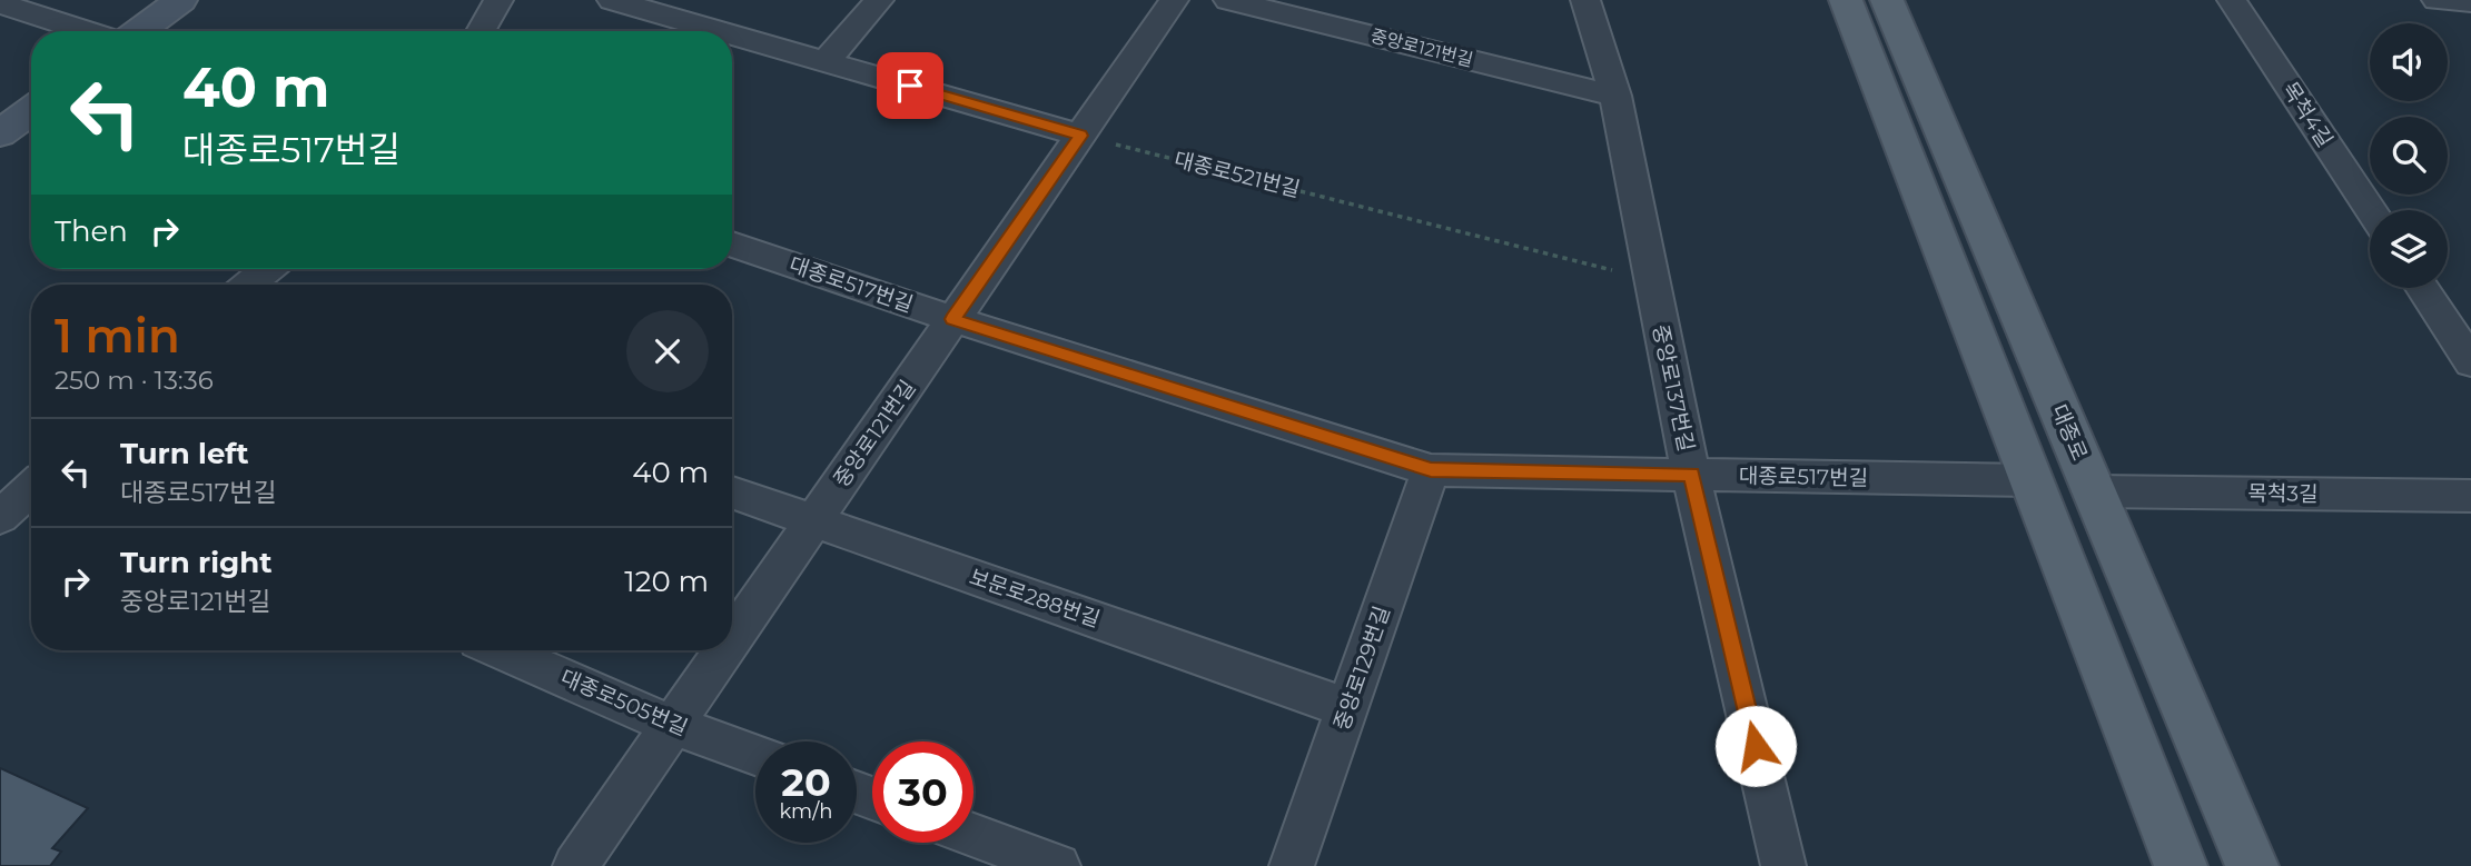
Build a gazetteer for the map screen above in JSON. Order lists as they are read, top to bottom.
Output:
{
  "streets": {
    "main road": ["대종로"],
    "street": [
      "중앙로121번길",
      "목척4길",
      "대종로517번길",
      "중앙로137번길",
      "목척3길",
      "보문로288번길",
      "중앙로129번길",
      "대종로505번길"
    ],
    "path": ["대종로521번길"]
  },
  "crossings": [
    ["중앙로121번길", "대종로521번길"],
    ["중앙로121번길", "대종로517번길"],
    ["중앙로121번길", "중앙로137번길"],
    ["중앙로121번길", "보문로288번길"],
    ["중앙로121번길", "대종로505번길"],
    ["대종로521번길", "중앙로137번길"],
    ["대종로517번길", "중앙로137번길"],
    ["대종로517번길", "중앙로129번길"],
    ["대종로", "목척3길"],
    ["보문로288번길", "중앙로129번길"]
  ],
  "page": {
    "turn": ["40 m", "대종로517번길"],
    "then": "Then",
    "heading": ["1 min", "250 m · 13:36"],
    "list": [
      {
        "name": "Turn left",
        "note": "대종로517번길",
        "value": "40 m"
      },
      {
        "name": "Turn right",
        "note": "중앙로121번길",
        "value": "120 m"
      }
    ],
    "speed": "20 km/h",
    "limit": "30"
  }
}
